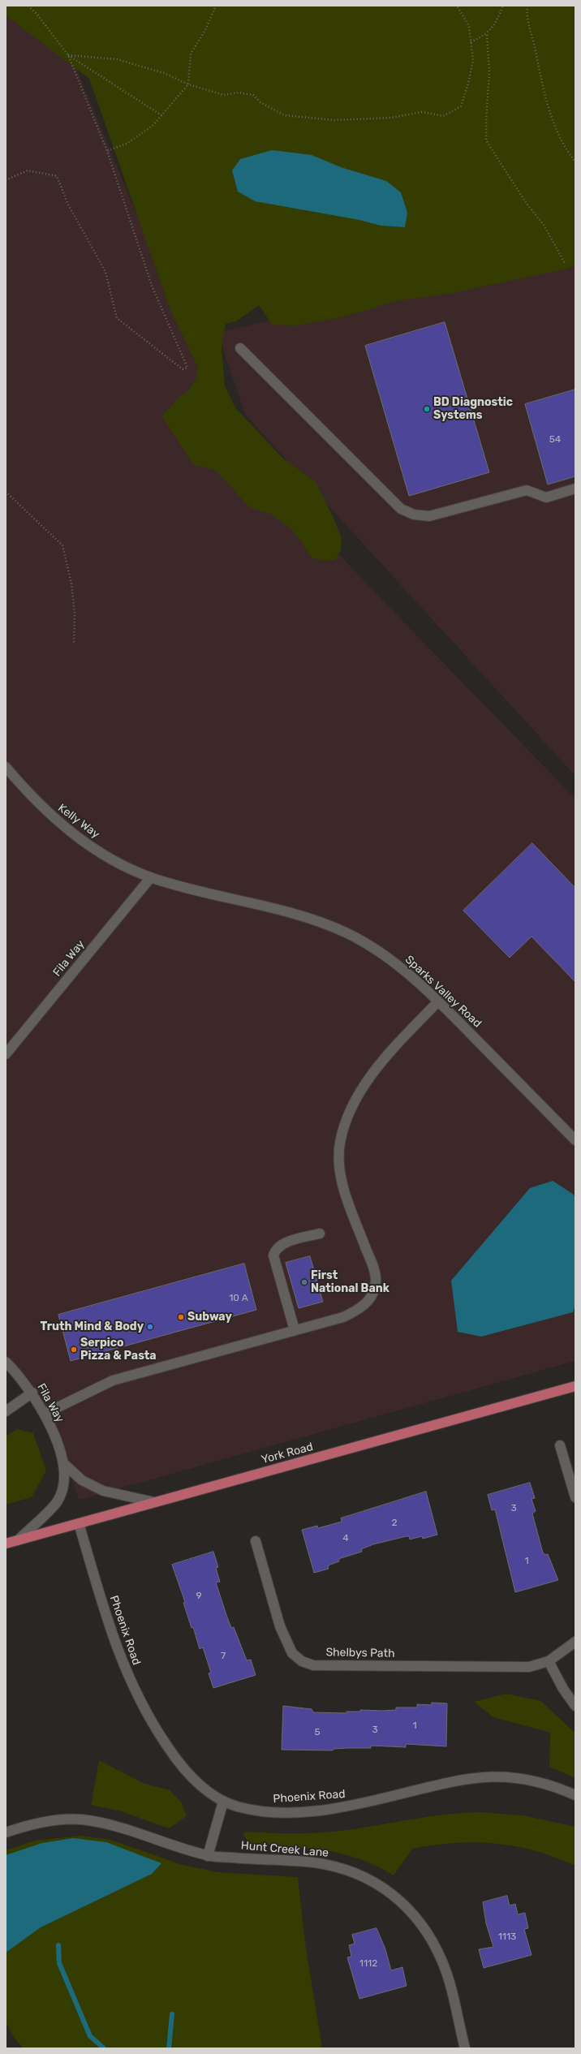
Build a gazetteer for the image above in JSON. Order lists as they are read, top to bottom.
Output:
{
  "streets": {
    "main road": ["York Road"],
    "street": [
      "Kelly Way",
      "Fila Way",
      "Sparks Valley Road",
      "Phoenix Road",
      "Shelbys Path",
      "Hunt Creek Lane"
    ]
  },
  "crossings": [
    ["Kelly Way", "Fila Way"],
    ["Kelly Way", "Sparks Valley Road"],
    ["Fila Way", "Sparks Valley Road"],
    ["Fila Way", "York Road"],
    ["York Road", "Phoenix Road"]
  ],
  "places": [
    "BD Diagnostic Systems",
    "First National Bank",
    "Subway",
    "Truth Mind & Body",
    "Serpico Pizza & Pasta"
  ],
  "house_numbers": [
    "54",
    "10 A",
    "3",
    "2",
    "4",
    "1",
    "9",
    "7",
    "1",
    "3",
    "5",
    "1113",
    "1112"
  ]
}
